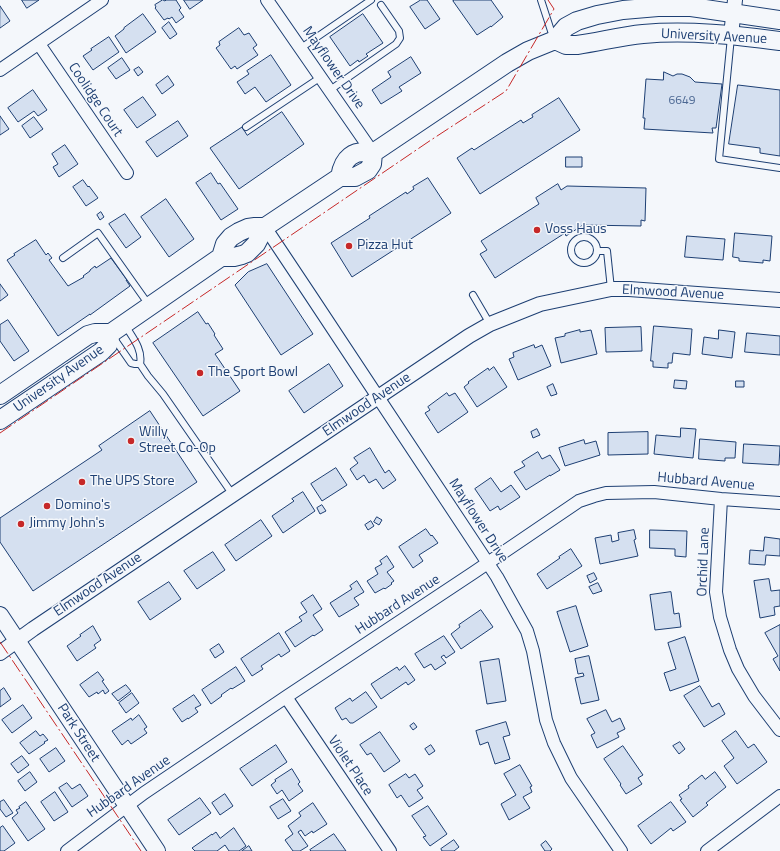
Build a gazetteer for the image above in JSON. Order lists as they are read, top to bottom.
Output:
{
  "streets": {
    "main road": ["University Avenue", "Park Street"],
    "street": [
      "Mayflower Drive",
      "Coolidge Court",
      "Elmwood Avenue",
      "Hubbard Avenue",
      "Orchid Lane",
      "Violet Place"
    ]
  },
  "crossings": [
    ["University Avenue", "Mayflower Drive"],
    ["Mayflower Drive", "Elmwood Avenue"],
    ["Mayflower Drive", "Hubbard Avenue"],
    ["Elmwood Avenue", "Park Street"],
    ["Hubbard Avenue", "Orchid Lane"],
    ["Hubbard Avenue", "Park Street"],
    ["Hubbard Avenue", "Violet Place"]
  ],
  "places": [
    "Voss Haus",
    "Pizza Hut",
    "The Sport Bowl",
    "Willy Street Co-Op",
    "The UPS Store",
    "Domino's",
    "Jimmy John's"
  ],
  "house_numbers": ["6649"]
}
